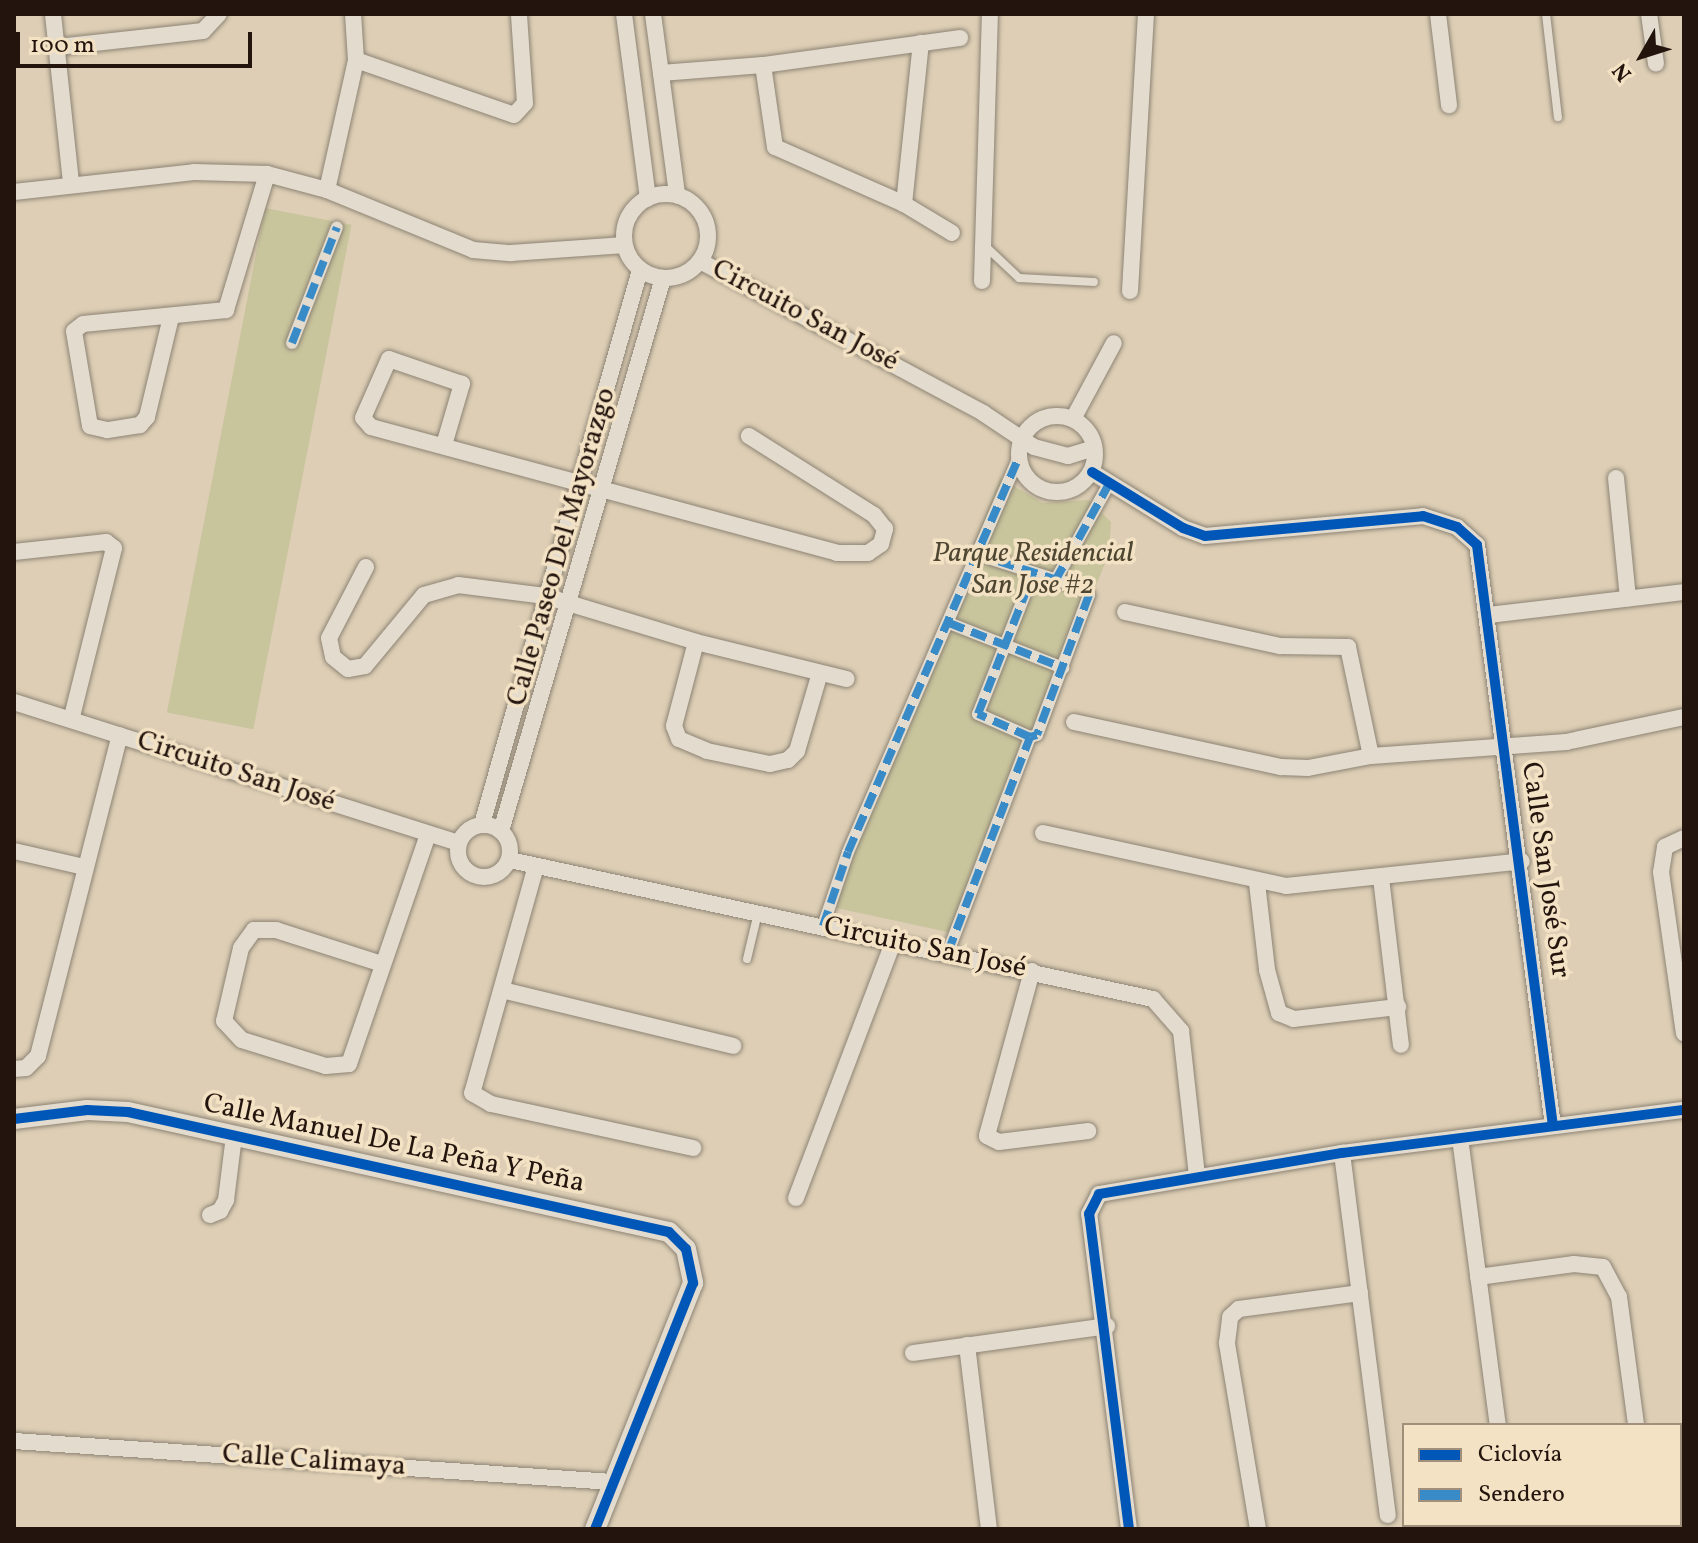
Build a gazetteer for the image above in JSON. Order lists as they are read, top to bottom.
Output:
{
  "streets": {
    "street": [
      "Circuito San José",
      "Calle Paseo Del Mayorazgo",
      "Calle San José Sur",
      "Calle Manuel De La Peña Y Peña",
      "Calle Calimaya"
    ]
  },
  "crossings": [
    ["Circuito San José", "Calle Paseo Del Mayorazgo"],
    ["Calle Manuel De La Peña Y Peña", "Calle Calimaya"]
  ],
  "parks": ["Parque Residencial San Jose #2"],
  "legend": ["Ciclovía", "Sendero"],
  "scale_bar": "100 m",
  "north": "bottom left"
}
